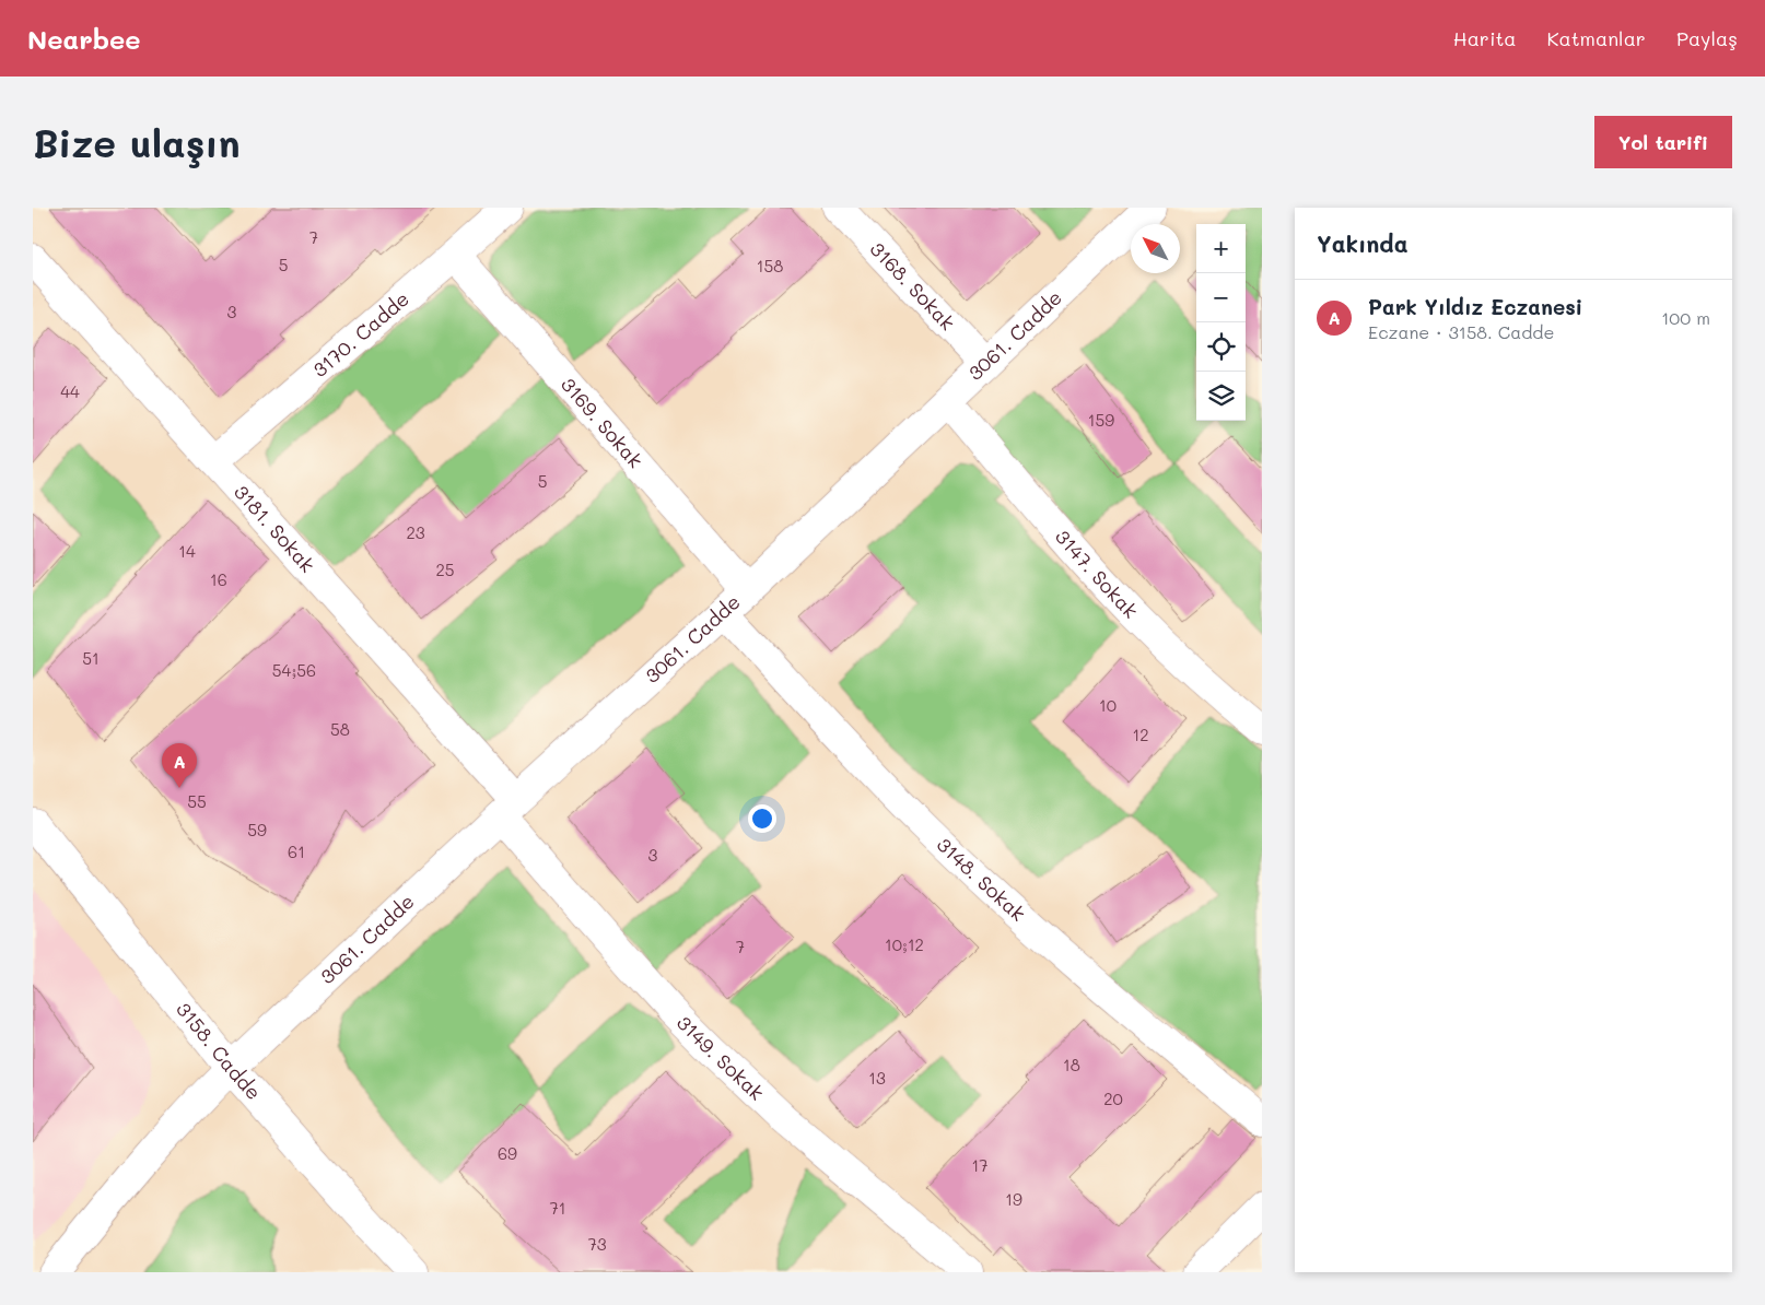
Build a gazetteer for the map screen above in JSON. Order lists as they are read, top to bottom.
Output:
{
  "streets": {
    "street": [
      "3168. Sokak",
      "3170. Cadde",
      "3061. Cadde",
      "3169. Sokak",
      "3181. Sokak",
      "3147. Sokak",
      "3148. Sokak",
      "3158. Cadde",
      "3149. Sokak"
    ]
  },
  "crossings": [
    ["3168. Sokak", "3061. Cadde"],
    ["3170. Cadde", "3169. Sokak"],
    ["3170. Cadde", "3181. Sokak"],
    ["3061. Cadde", "3169. Sokak"],
    ["3061. Cadde", "3181. Sokak"],
    ["3061. Cadde", "3147. Sokak"],
    ["3061. Cadde", "3148. Sokak"],
    ["3061. Cadde", "3158. Cadde"],
    ["3061. Cadde", "3149. Sokak"],
    ["3181. Sokak", "3149. Sokak"]
  ],
  "house_numbers": [
    "7",
    "5",
    "158",
    "3",
    "44",
    "159",
    "5",
    "23",
    "14",
    "25",
    "16",
    "51",
    "54;56",
    "10",
    "58",
    "12",
    "55",
    "59",
    "61",
    "3",
    "10;12",
    "7",
    "18",
    "13",
    "20",
    "69",
    "17",
    "19",
    "71",
    "73"
  ],
  "north": "top left",
  "page": {
    "header": "Nearbee",
    "nav": ["Harita", "Katmanlar", "Paylaş"],
    "buttons": "Yol tarifi",
    "title": "Bize ulaşın",
    "heading": "Yakında",
    "map_buttons": ["+", "−"],
    "list": [
      {
        "mark": "A",
        "name": "Park Yıldız Eczanesi",
        "note": "Eczane · 3158. Cadde",
        "value": "100 m"
      }
    ],
    "pins": "A"
  }
}
